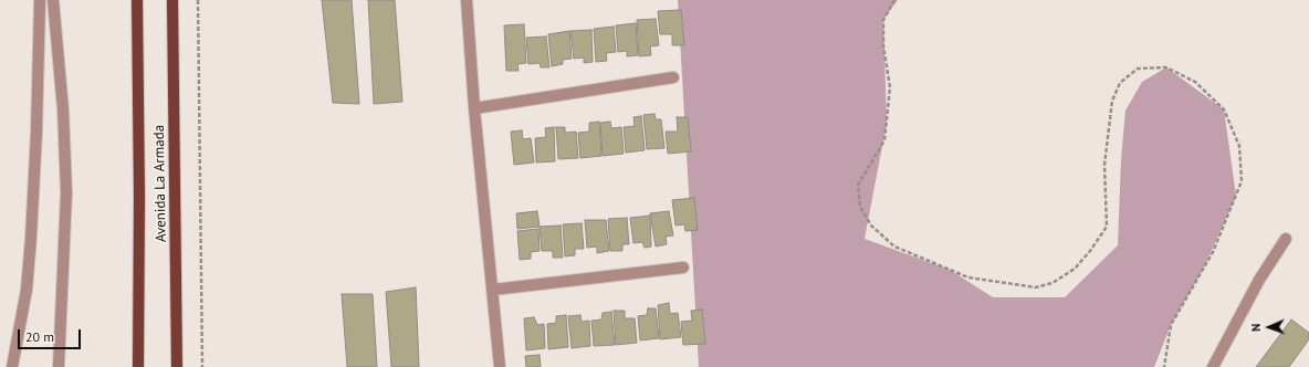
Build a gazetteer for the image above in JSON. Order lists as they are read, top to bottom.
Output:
{
  "streets": {
    "main road": ["Avenida La Armada"]
  },
  "scale_bar": "20 m",
  "north": "left"
}
